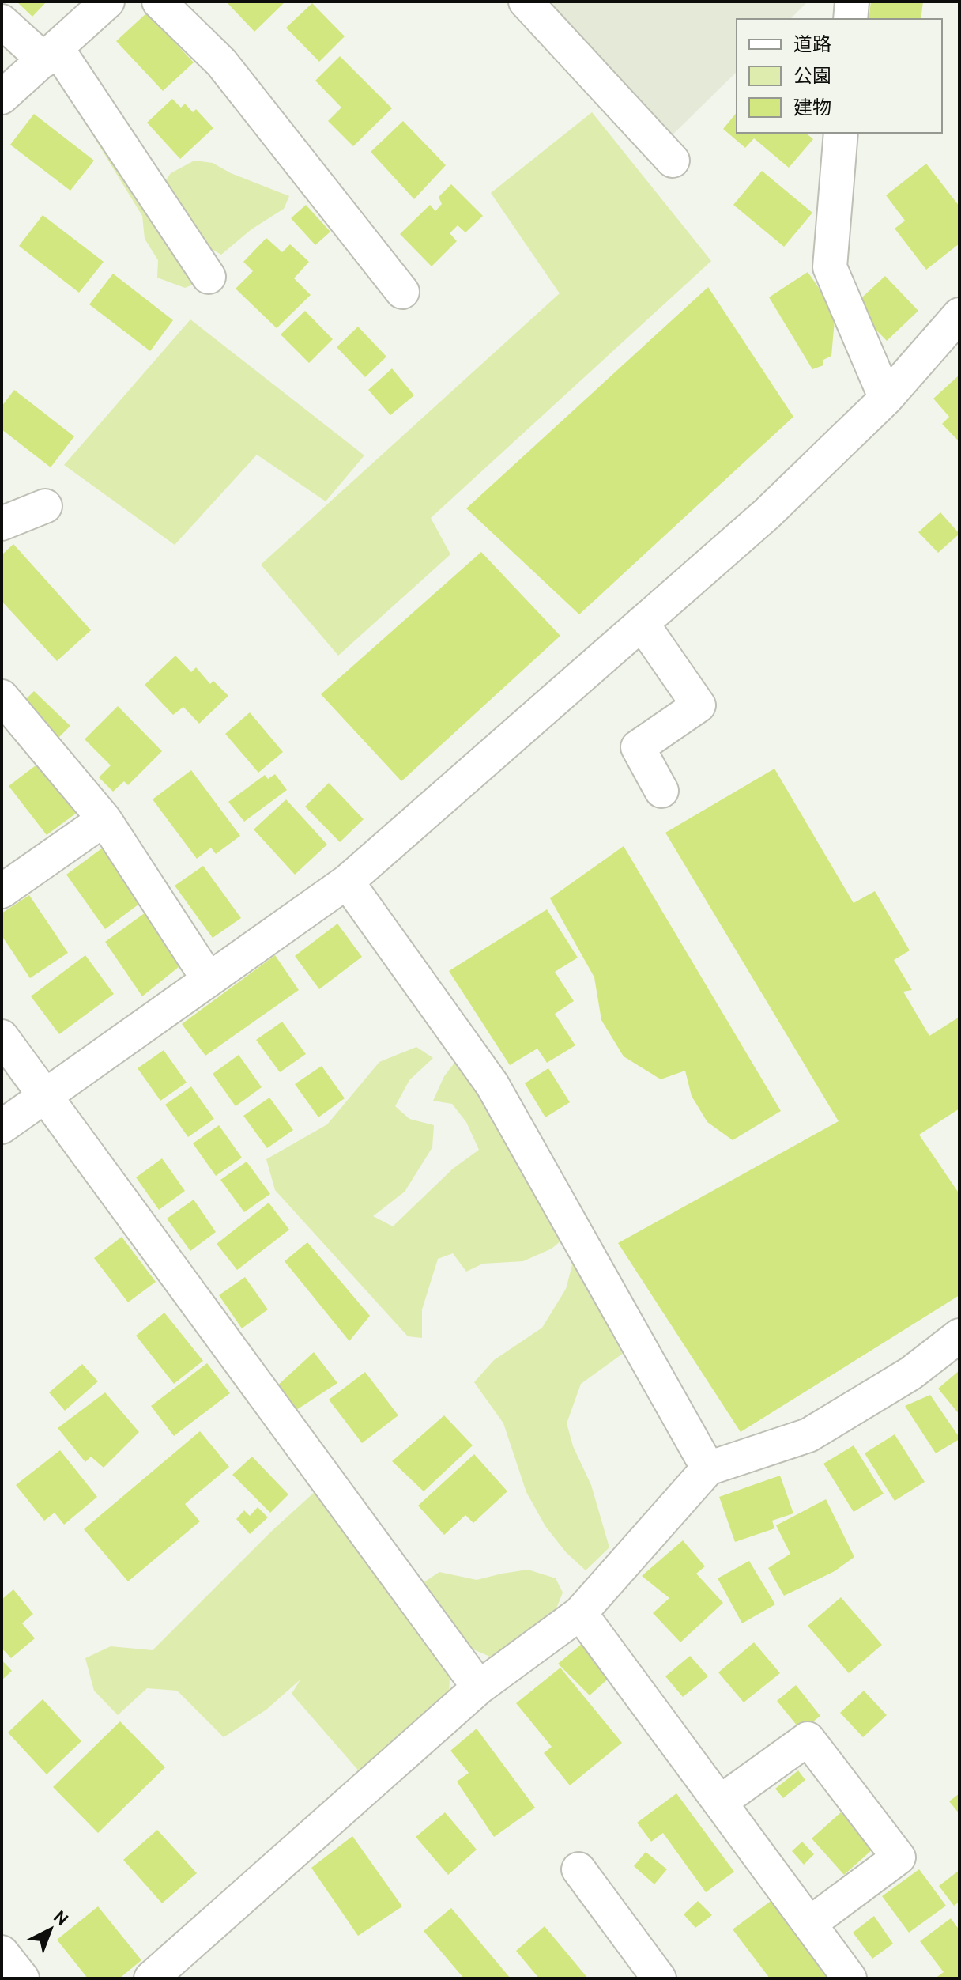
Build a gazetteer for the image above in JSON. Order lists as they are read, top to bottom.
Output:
{
  "legend": ["道路", "公園", "建物"],
  "north": "top right"
}
